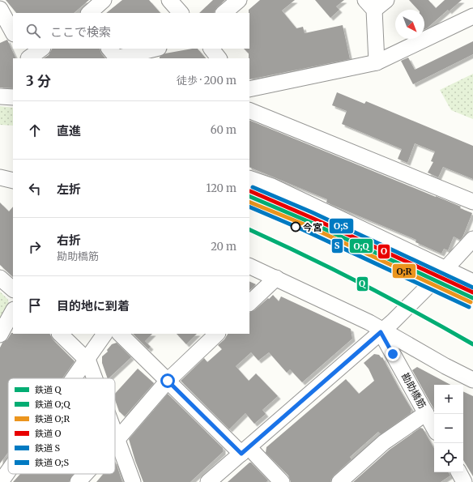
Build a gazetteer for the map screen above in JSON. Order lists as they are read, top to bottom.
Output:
{
  "streets": {
    "street": ["勘助橋筋"]
  },
  "places": ["今宮"],
  "lines": [
    "rail line O;S",
    "rail line O",
    "rail line O;Q",
    "rail line O;R",
    "rail line S",
    "rail line Q"
  ],
  "legend": [
    "鉄道 Q",
    "鉄道 O;Q",
    "鉄道 O;R",
    "鉄道 O",
    "鉄道 S",
    "鉄道 O;S"
  ],
  "north": "bottom right",
  "page": {
    "search": "ここで検索",
    "heading": ["3 分", "徒歩 · 200 m"],
    "list": [
      ["直進", "60 m"],
      ["左折", "120 m"],
      ["右折", "勘助橋筋", "20 m"],
      "目的地に到着"
    ],
    "map_buttons": ["+", "−"]
  }
}
